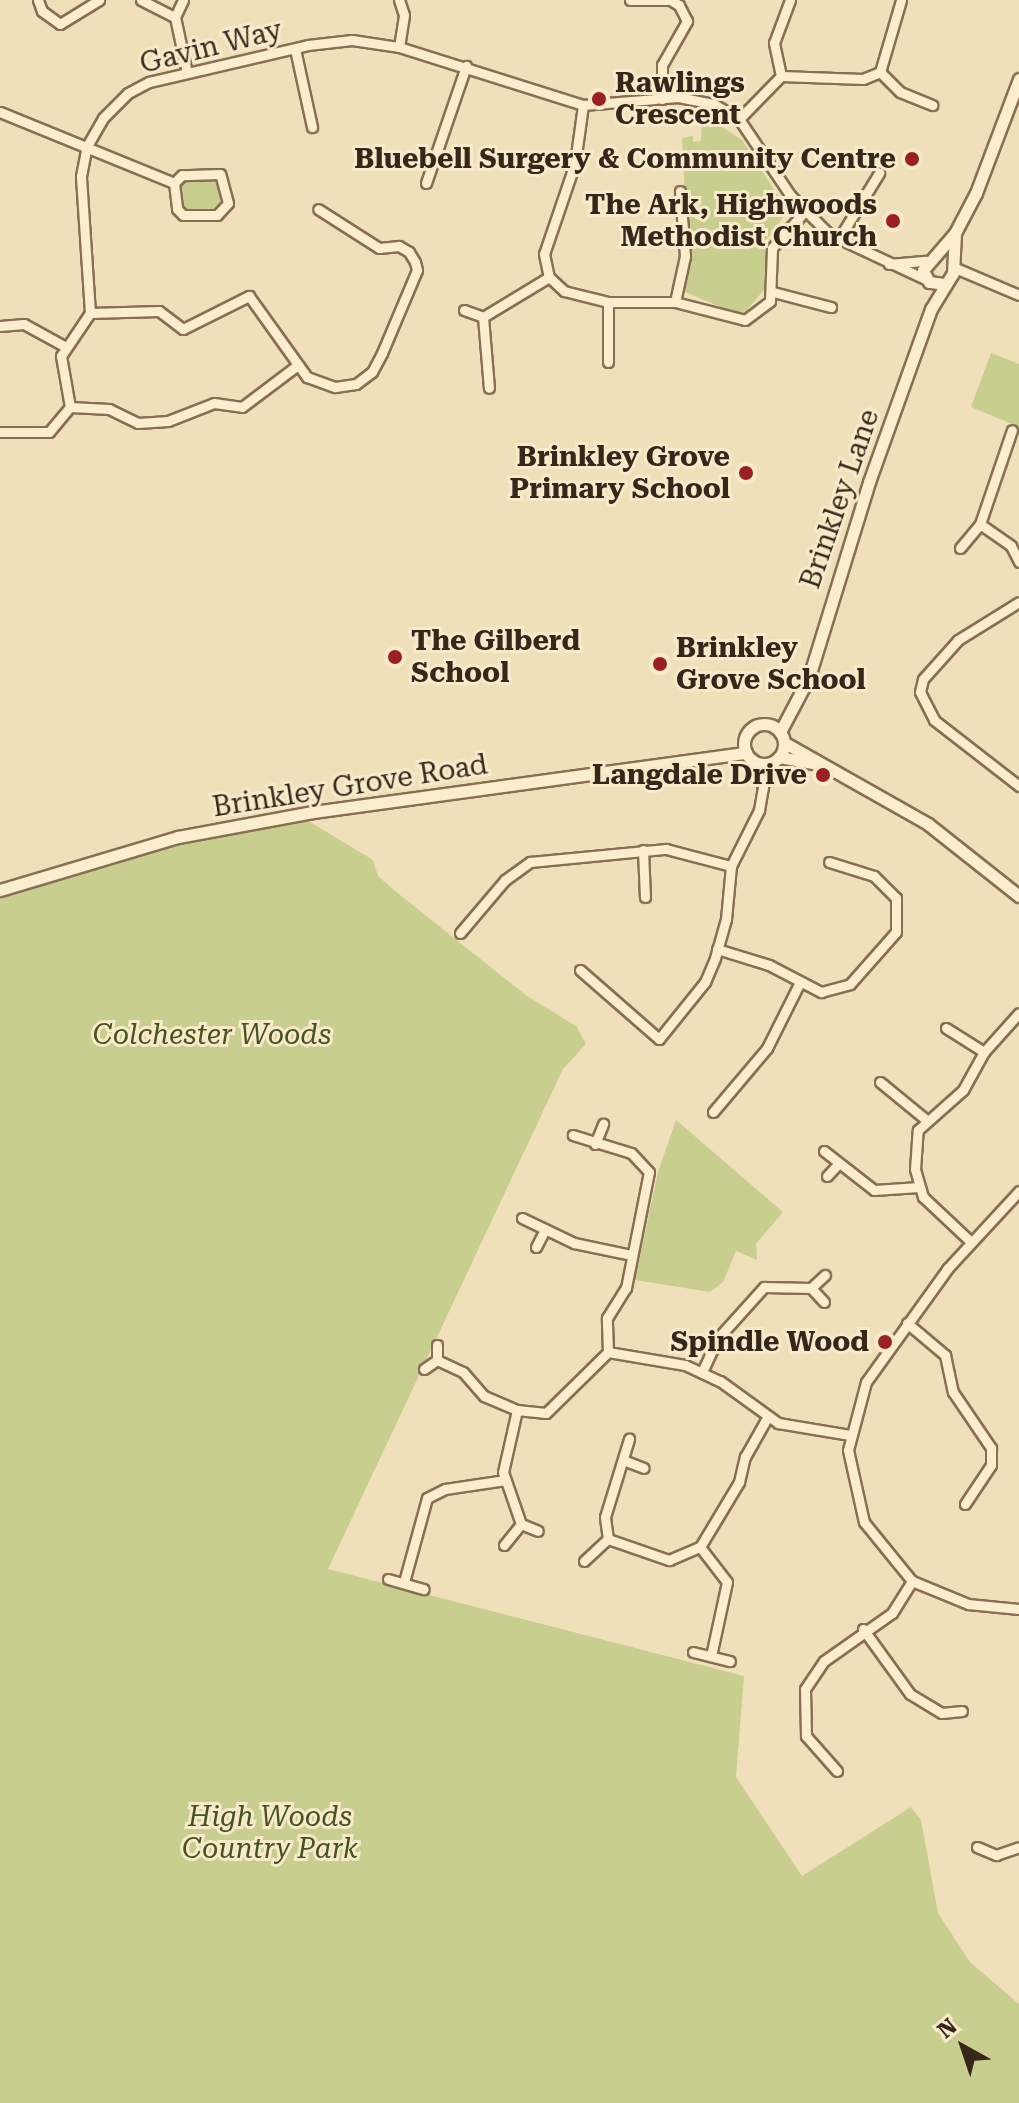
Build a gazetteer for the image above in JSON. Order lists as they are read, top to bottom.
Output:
{
  "streets": {
    "street": ["Gavin Way", "Brinkley Lane", "Brinkley Grove Road"]
  },
  "crossings": [
    ["Brinkley Lane", "Brinkley Grove Road"]
  ],
  "parks": ["Colchester Woods", "High Woods Country Park"],
  "places": [
    "Rawlings Crescent",
    "Bluebell Surgery & Community Centre",
    "The Ark, Highwoods Methodist Church",
    "Brinkley Grove Primary School",
    "The Gilberd School",
    "Brinkley Grove School",
    "Langdale Drive",
    "Spindle Wood"
  ],
  "north": "top left"
}
